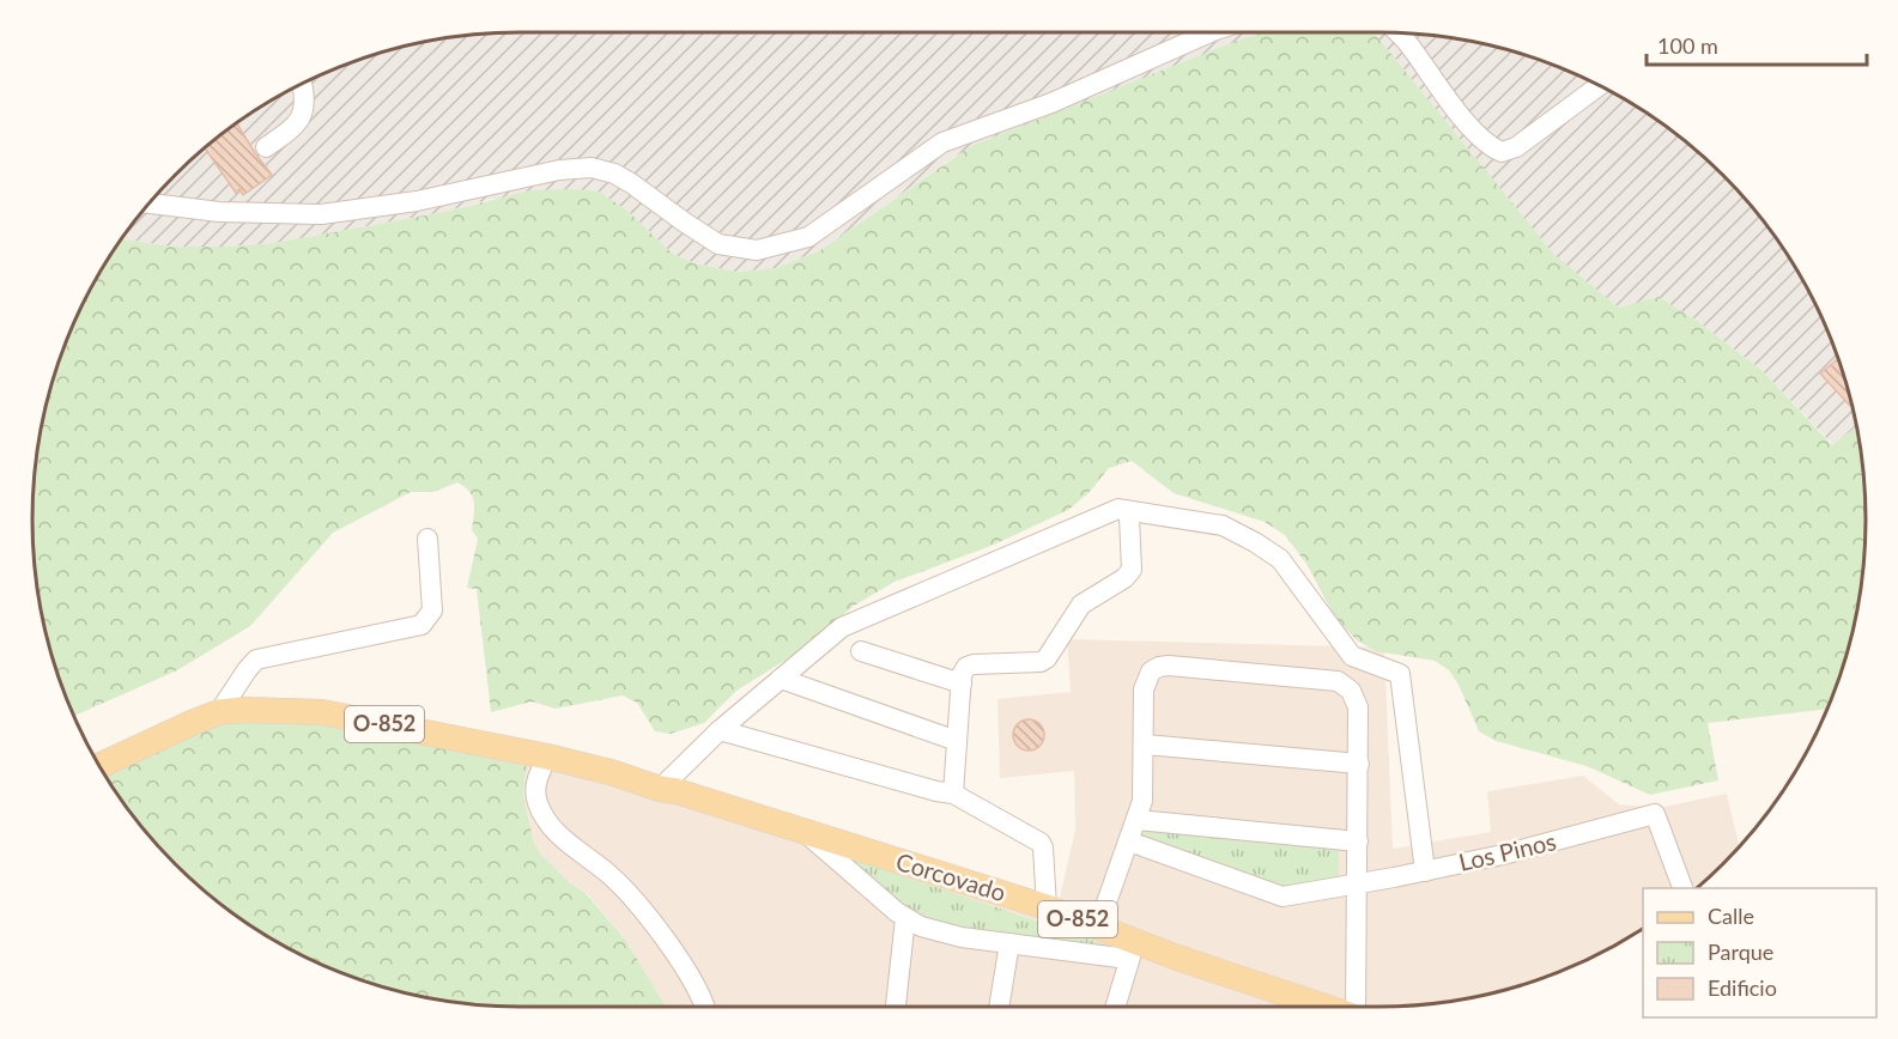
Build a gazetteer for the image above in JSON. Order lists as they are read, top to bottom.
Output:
{
  "streets": {
    "main road": ["O-852", "Corcovado"],
    "street": ["Los Pinos"]
  },
  "crossings": [
    ["O-852", "Corcovado"]
  ],
  "legend": ["Calle", "Parque", "Edificio"],
  "scale_bar": "100 m"
}
